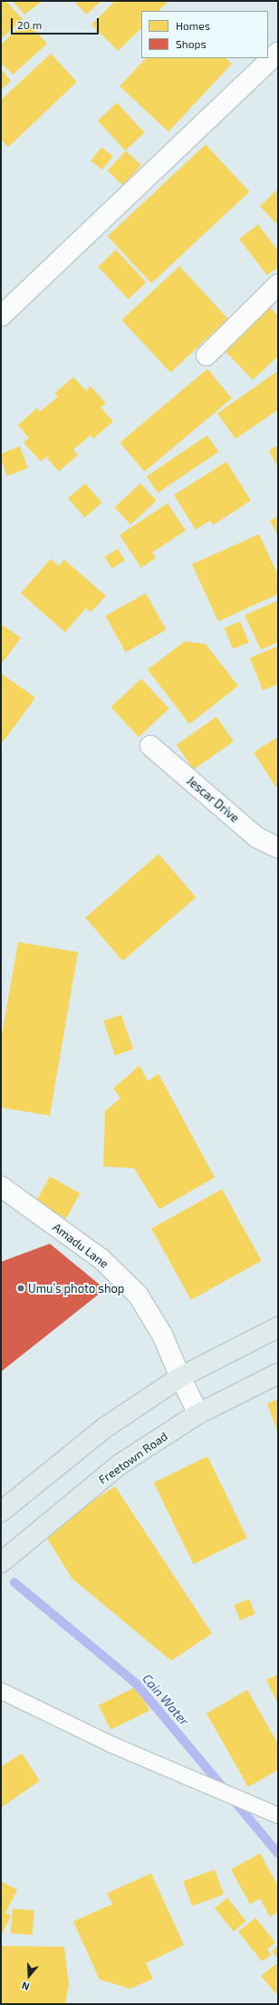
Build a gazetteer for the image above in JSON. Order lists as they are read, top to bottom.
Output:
{
  "streets": {
    "main road": ["Freetown Road"],
    "street": ["Jescar Drive", "Amadu Lane"]
  },
  "crossings": [
    ["Amadu Lane", "Freetown Road"]
  ],
  "water": ["Cain Water"],
  "places": ["Umu’s photo shop"],
  "legend": ["Homes", "Shops"],
  "scale_bar": "20 m",
  "north": "bottom"
}
